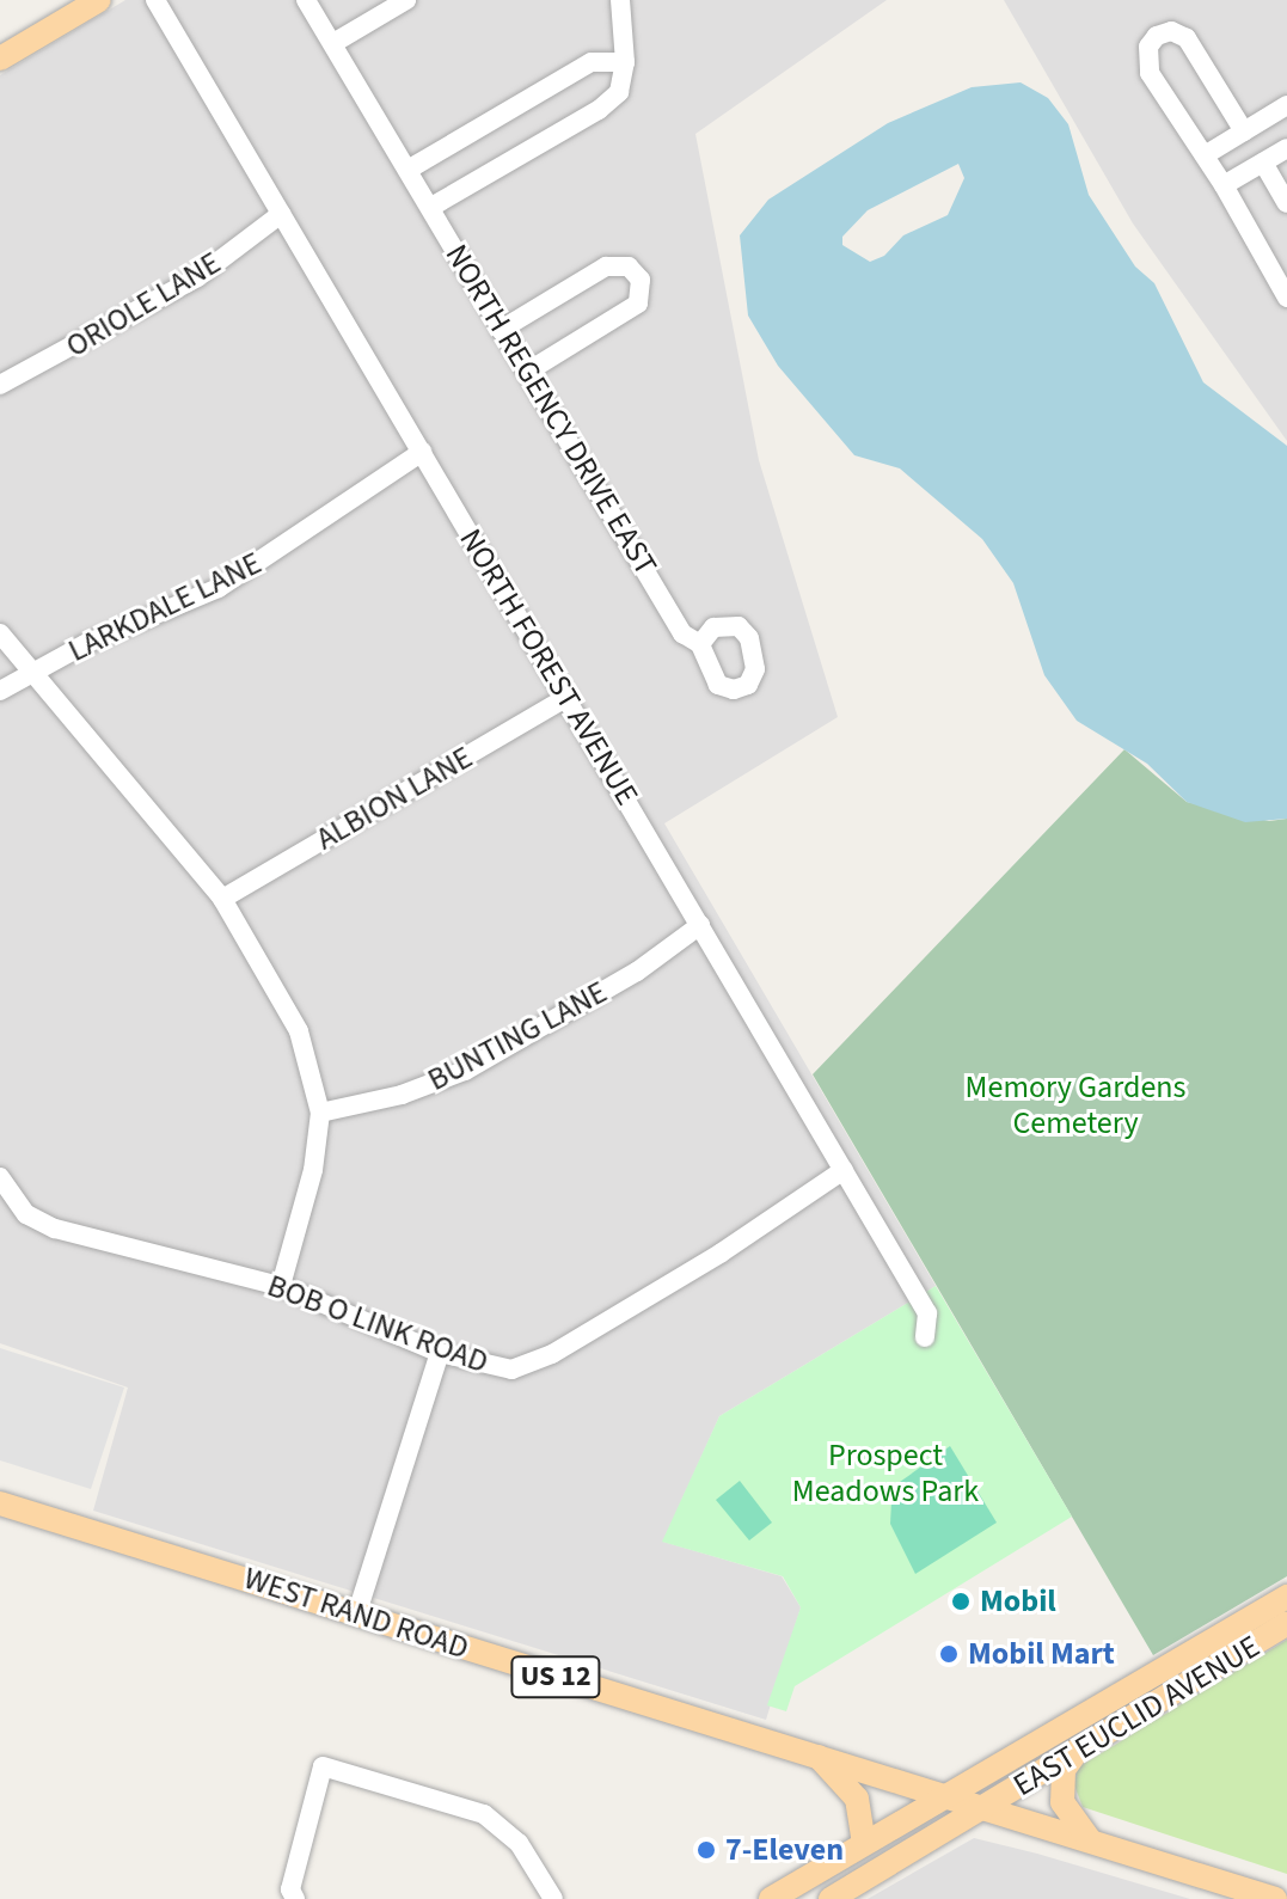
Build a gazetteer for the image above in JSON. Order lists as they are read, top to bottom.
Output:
{
  "streets": {
    "main road": ["WEST RAND ROAD", "US 12", "EAST EUCLID AVENUE"],
    "street": [
      "ORIOLE LANE",
      "NORTH REGENCY DRIVE EAST",
      "LARKDALE LANE",
      "NORTH FOREST AVENUE",
      "ALBION LANE",
      "BUNTING LANE",
      "BOB O LINK ROAD"
    ]
  },
  "crossings": [
    ["ORIOLE LANE", "NORTH FOREST AVENUE"],
    ["LARKDALE LANE", "NORTH FOREST AVENUE"],
    ["NORTH FOREST AVENUE", "ALBION LANE"],
    ["NORTH FOREST AVENUE", "BUNTING LANE"],
    ["NORTH FOREST AVENUE", "BOB O LINK ROAD"],
    ["WEST RAND ROAD", "US 12"],
    ["WEST RAND ROAD", "EAST EUCLID AVENUE"],
    ["US 12", "EAST EUCLID AVENUE"]
  ],
  "parks": ["Memory Gardens Cemetery", "Prospect Meadows Park"],
  "places": ["Mobil", "Mobil Mart", "7-Eleven"]
}
